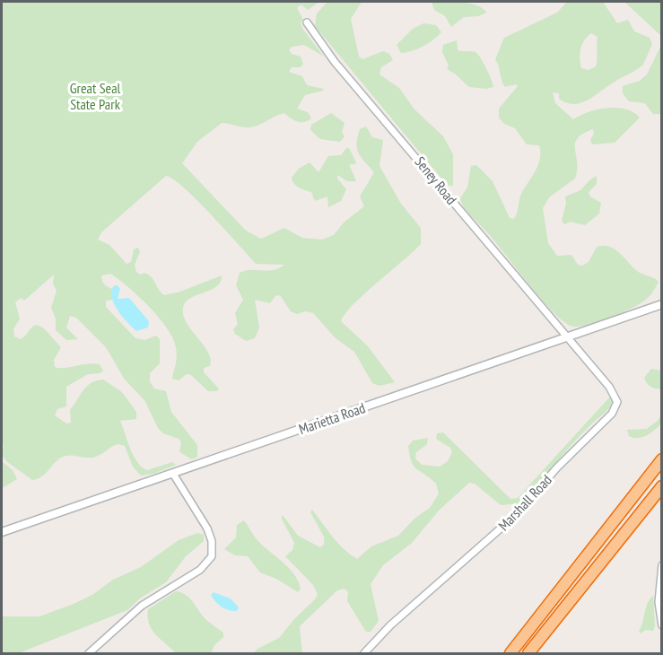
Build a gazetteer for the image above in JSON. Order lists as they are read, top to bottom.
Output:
{
  "streets": {
    "street": ["Seney Road", "Marietta Road", "Marshall Road"]
  },
  "crossings": [
    ["Seney Road", "Marietta Road"],
    ["Seney Road", "Marshall Road"],
    ["Marietta Road", "Marshall Road"]
  ],
  "parks": ["Great Seal State Park"]
}
